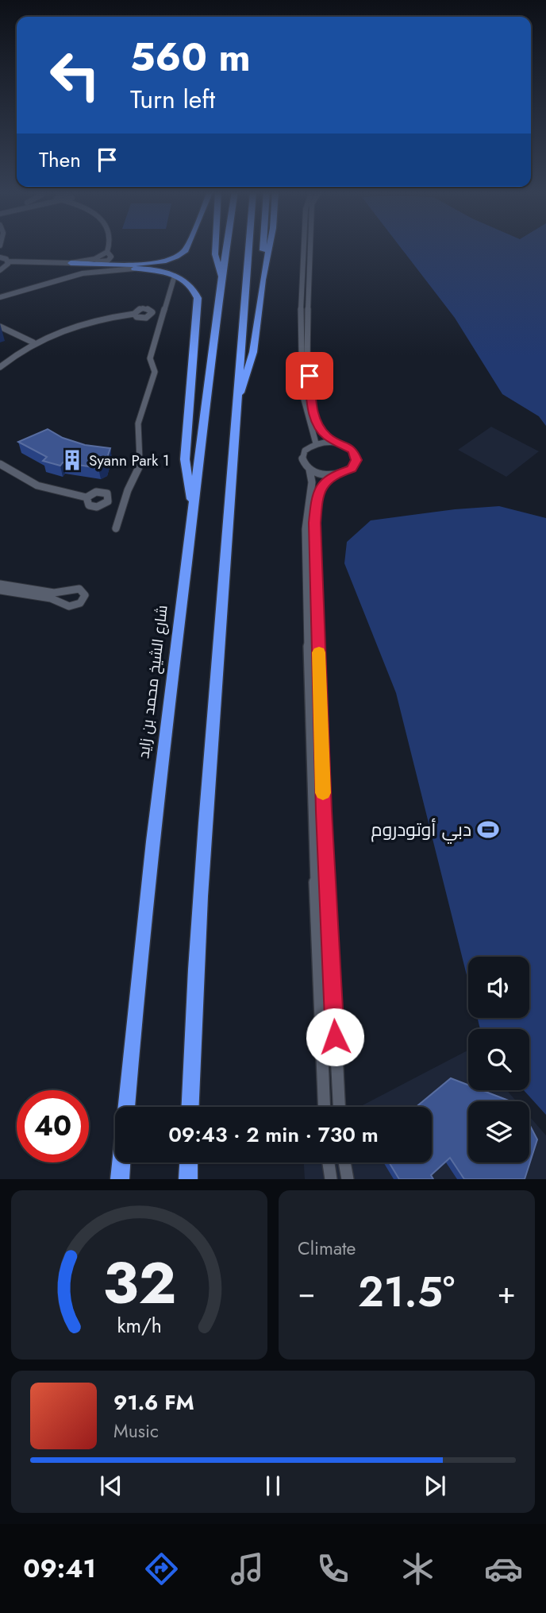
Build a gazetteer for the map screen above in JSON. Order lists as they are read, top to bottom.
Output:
{
  "streets": {
    "highway": ["شارع الشيخ محمد بن زايد"]
  },
  "places": {
    "building": ["Syann Park 1"],
    "sports": ["دبي أوتودروم"]
  },
  "page": {
    "turn": ["560 m", "Turn left"],
    "then": "Then",
    "limit": "40",
    "trip": "09:43 · 2 min · 730 m",
    "tile": "Climate",
    "heat": ["−", "21.5°", "+"],
    "song": ["91.6 FM", "Music"],
    "tabs": "09:41",
    "gauge": ["32", "km/h"]
  }
}
